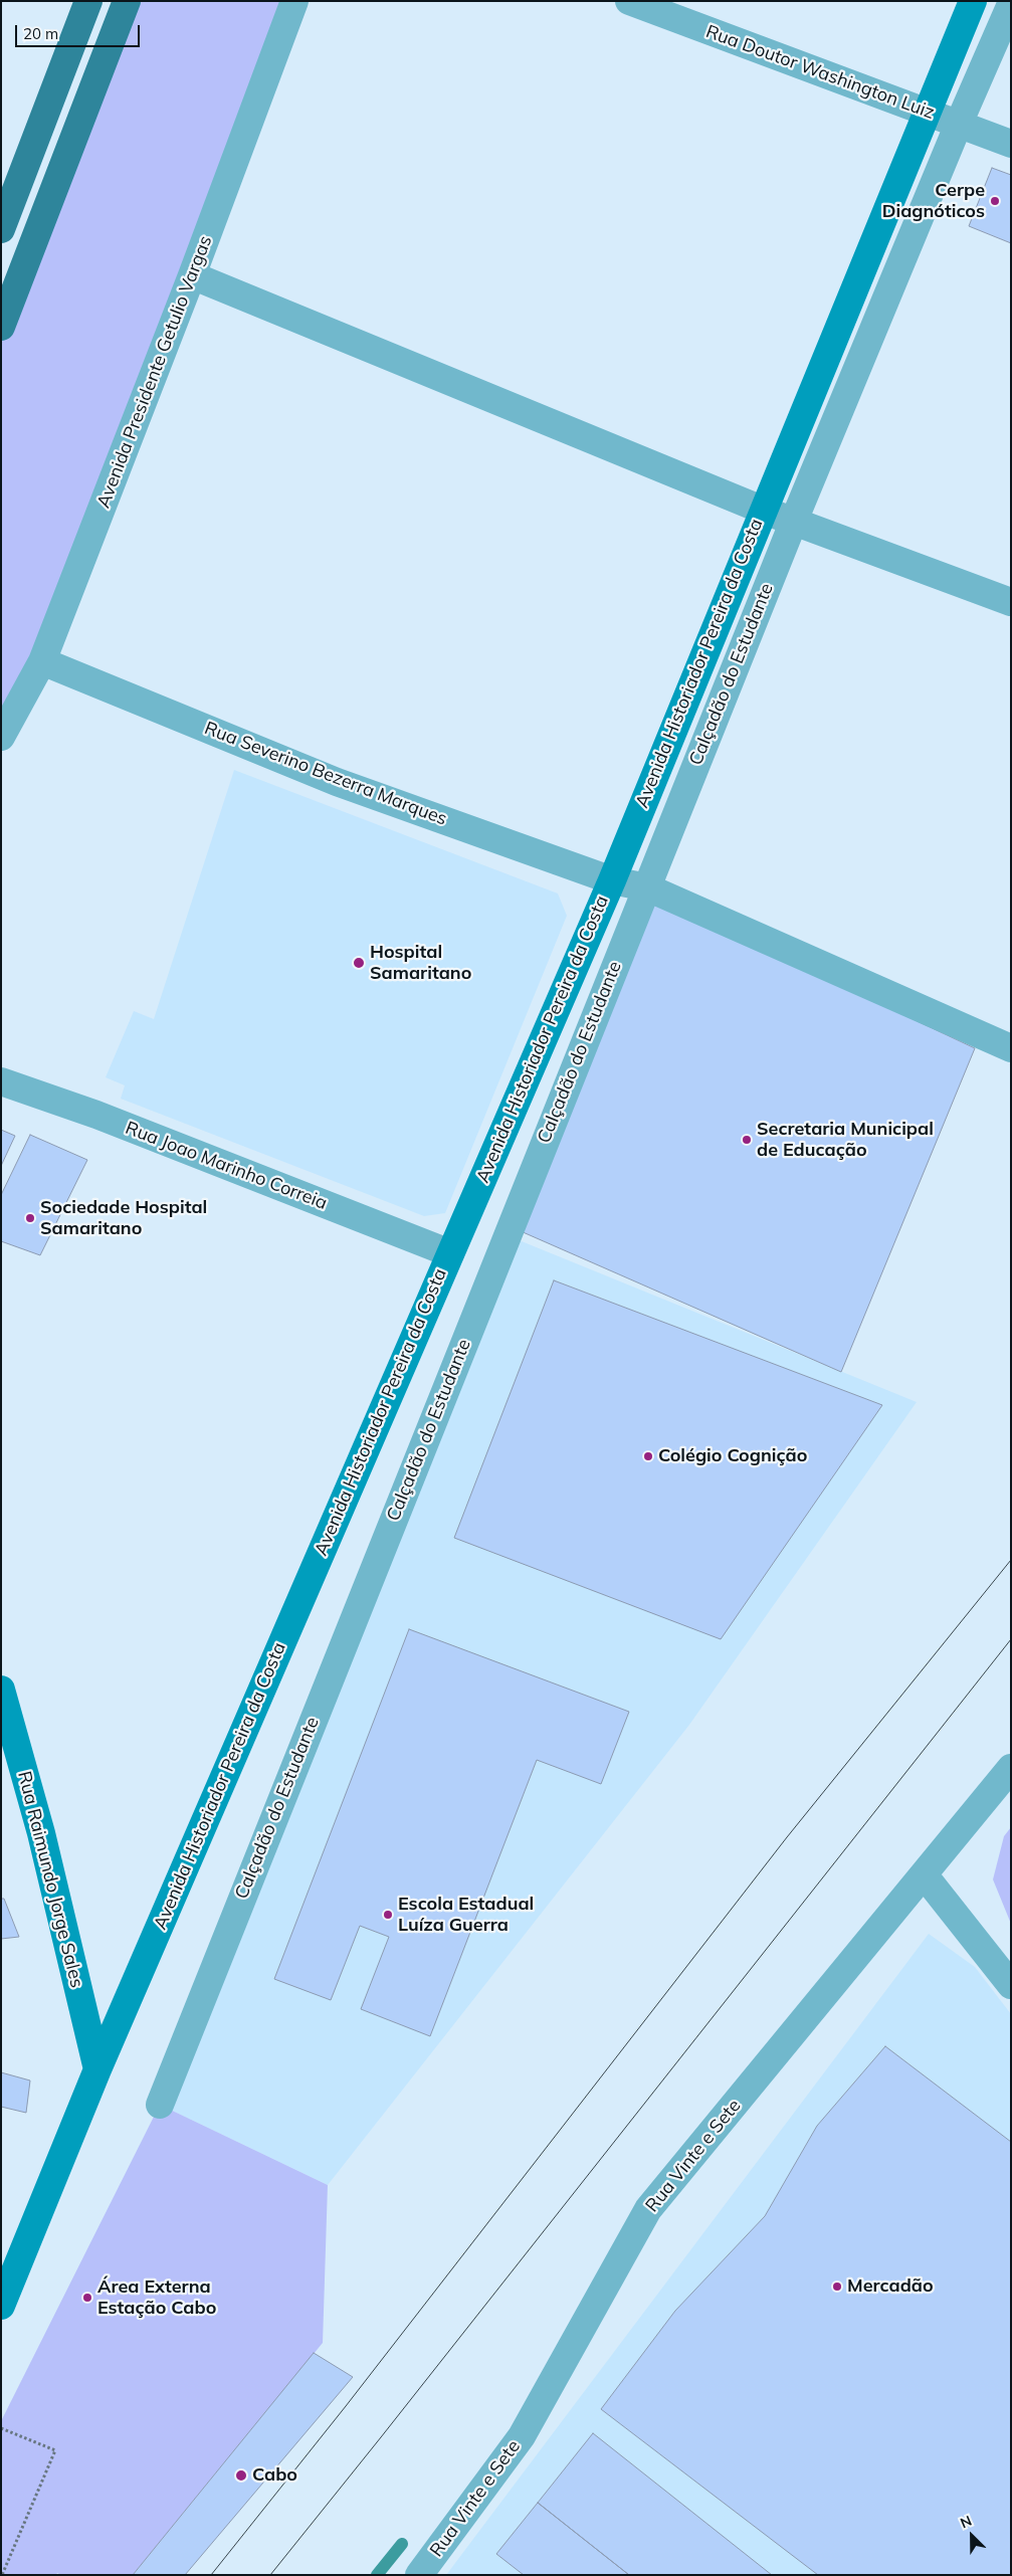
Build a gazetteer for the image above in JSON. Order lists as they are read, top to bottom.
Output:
{
  "streets": {
    "street": [
      "Rua Doutor Washington Luiz",
      "Avenida Presidente Getulio Vargas",
      "Avenida Historiador Pereira da Costa",
      "Calçadão do Estudante",
      "Rua Severino Bezerra Marques",
      "Rua Joao Marinho Correia",
      "Rua Raimundo Jorge Sales",
      "Rua Vinte e Sete"
    ]
  },
  "crossings": [
    ["Rua Doutor Washington Luiz", "Avenida Historiador Pereira da Costa"],
    ["Rua Doutor Washington Luiz", "Calçadão do Estudante"],
    ["Avenida Presidente Getulio Vargas", "Rua Severino Bezerra Marques"],
    ["Avenida Historiador Pereira da Costa", "Rua Severino Bezerra Marques"],
    ["Avenida Historiador Pereira da Costa", "Rua Joao Marinho Correia"],
    ["Avenida Historiador Pereira da Costa", "Rua Raimundo Jorge Sales"],
    ["Calçadão do Estudante", "Rua Severino Bezerra Marques"]
  ],
  "places": [
    "Cerpe Diagnóticos",
    "Hospital Samaritano",
    "Secretaria Municipal de Educação",
    "Sociedade Hospital Samaritano",
    "Colégio Cognição",
    "Escola Estadual Luíza Guerra",
    "Mercadão",
    "Área Externa Estação Cabo",
    "Cabo"
  ],
  "scale_bar": "20 m",
  "north": "top left"
}
